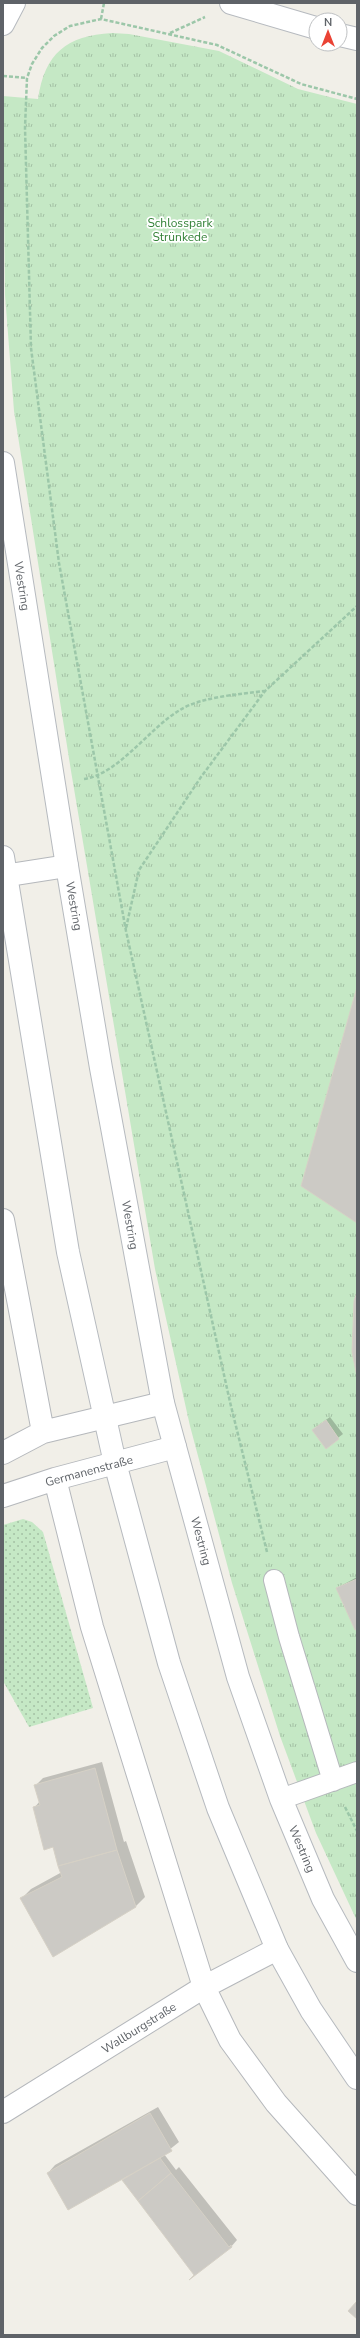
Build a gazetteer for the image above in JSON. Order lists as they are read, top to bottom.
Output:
{
  "streets": {
    "main road": ["Westring", "Germanenstraße", "Wallburgstraße"]
  },
  "crossings": [
    ["Westring", "Germanenstraße"]
  ],
  "parks": ["Schlosspark Strünkede"],
  "north": "top"
}
